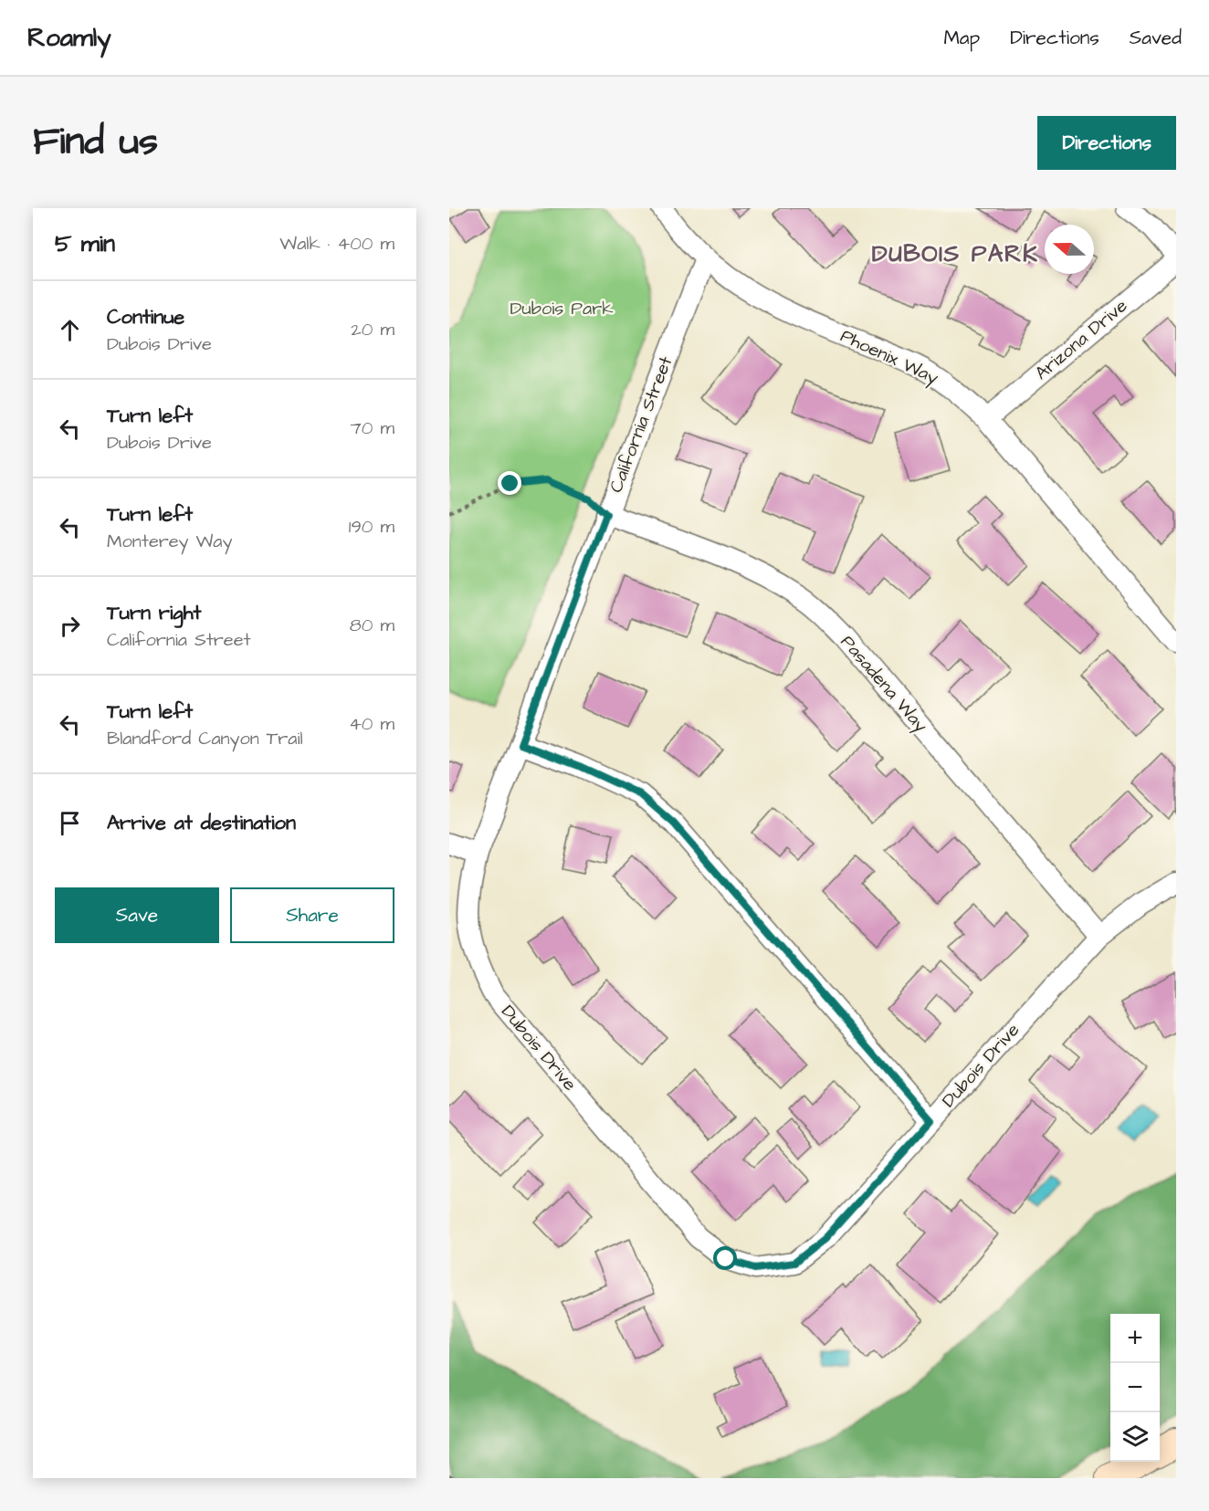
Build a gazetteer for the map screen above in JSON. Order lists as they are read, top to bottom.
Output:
{
  "streets": {
    "street": [
      "Arizona Drive",
      "Phoenix Way",
      "California Street",
      "Pasadena Way",
      "Dubois Drive"
    ]
  },
  "crossings": [
    ["Arizona Drive", "Phoenix Way"],
    ["Phoenix Way", "California Street"],
    ["California Street", "Pasadena Way"],
    ["California Street", "Dubois Drive"],
    ["Pasadena Way", "Dubois Drive"]
  ],
  "districts": ["DUBOIS PARK"],
  "parks": ["Dubois Park"],
  "north": "left",
  "page": {
    "header": "Roamly",
    "nav": ["Map", "Directions", "Saved"],
    "title": "Find us",
    "buttons": [
      "Directions",
      ["Save", "Share"]
    ],
    "heading": ["5 min", "Walk · 400 m"],
    "list": [
      ["Continue", "Dubois Drive", "20 m"],
      ["Turn left", "Dubois Drive", "70 m"],
      ["Turn left", "Monterey Way", "190 m"],
      ["Turn right", "California Street", "80 m"],
      ["Turn left", "Blandford Canyon Trail", "40 m"],
      "Arrive at destination"
    ],
    "map_buttons": ["+", "−"]
  }
}
